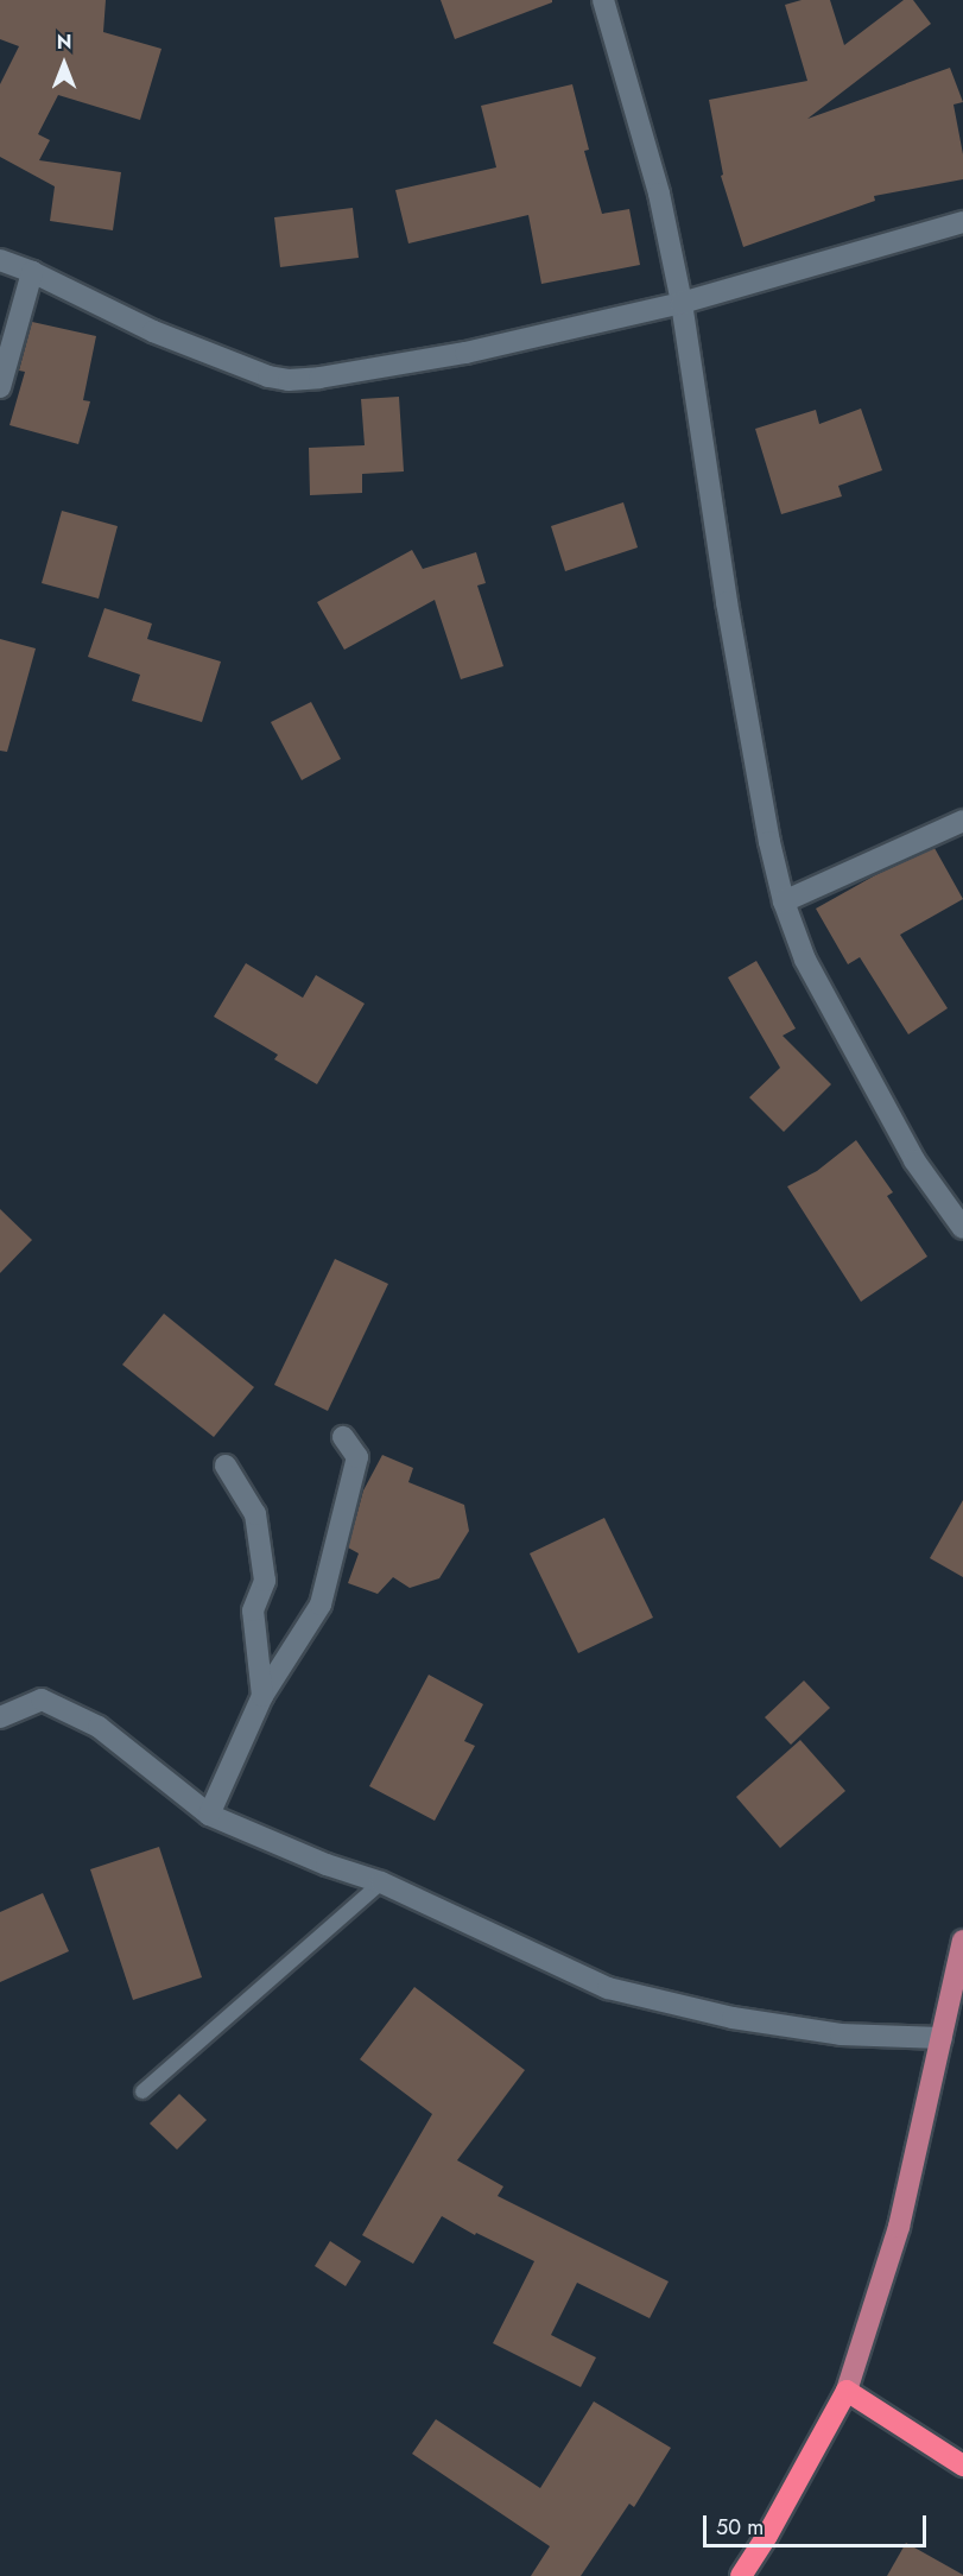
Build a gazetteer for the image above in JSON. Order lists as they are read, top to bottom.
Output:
{
  "scale_bar": "50 m",
  "north": "top"
}
